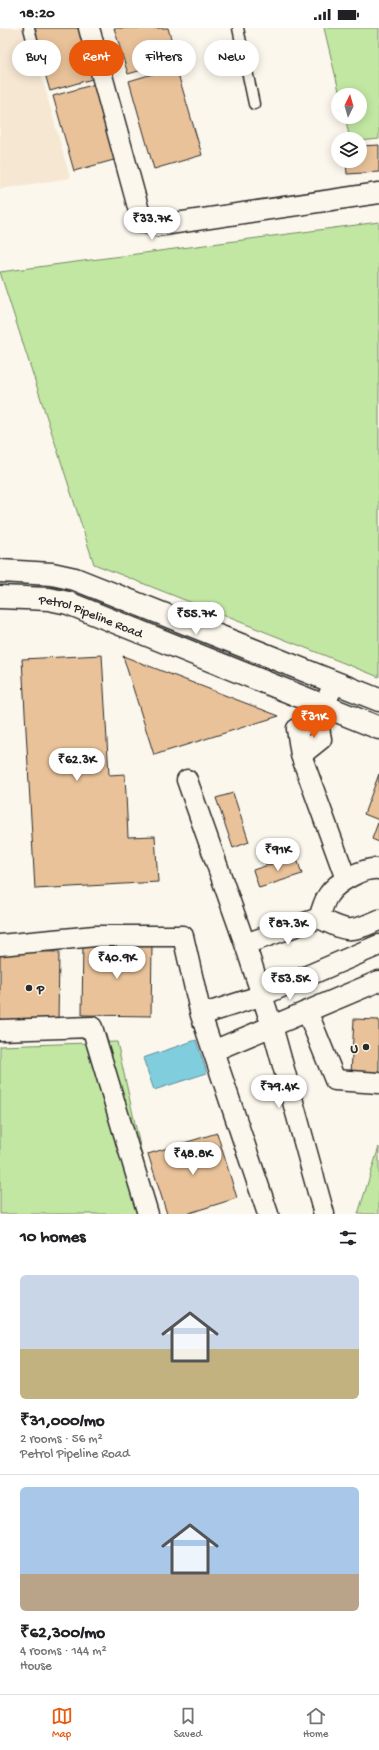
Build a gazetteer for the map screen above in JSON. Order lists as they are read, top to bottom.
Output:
{
  "streets": {
    "main road": ["Petrol Pipeline Road"]
  },
  "places": ["P", "U"],
  "north": "top",
  "page": {
    "status": "18:20",
    "chip": [
      "Buy",
      "Rent",
      "Filters",
      "New"
    ],
    "price": [
      "₹33.7K",
      "₹55.7K",
      "₹31K",
      "₹62.3K",
      "₹91K",
      "₹87.3K",
      "₹40.9K",
      "₹53.5K",
      "₹79.4K",
      "₹48.8K"
    ],
    "heading": "10 homes",
    "list": [
      {
        "name": "₹31,000/mo",
        "note": "2 rooms · 56 m² · Petrol Pipeline Road"
      },
      {
        "name": "₹62,300/mo",
        "note": "4 rooms · 144 m² · House"
      }
    ],
    "tabs": ["Map", "Saved", "Home"]
  }
}
